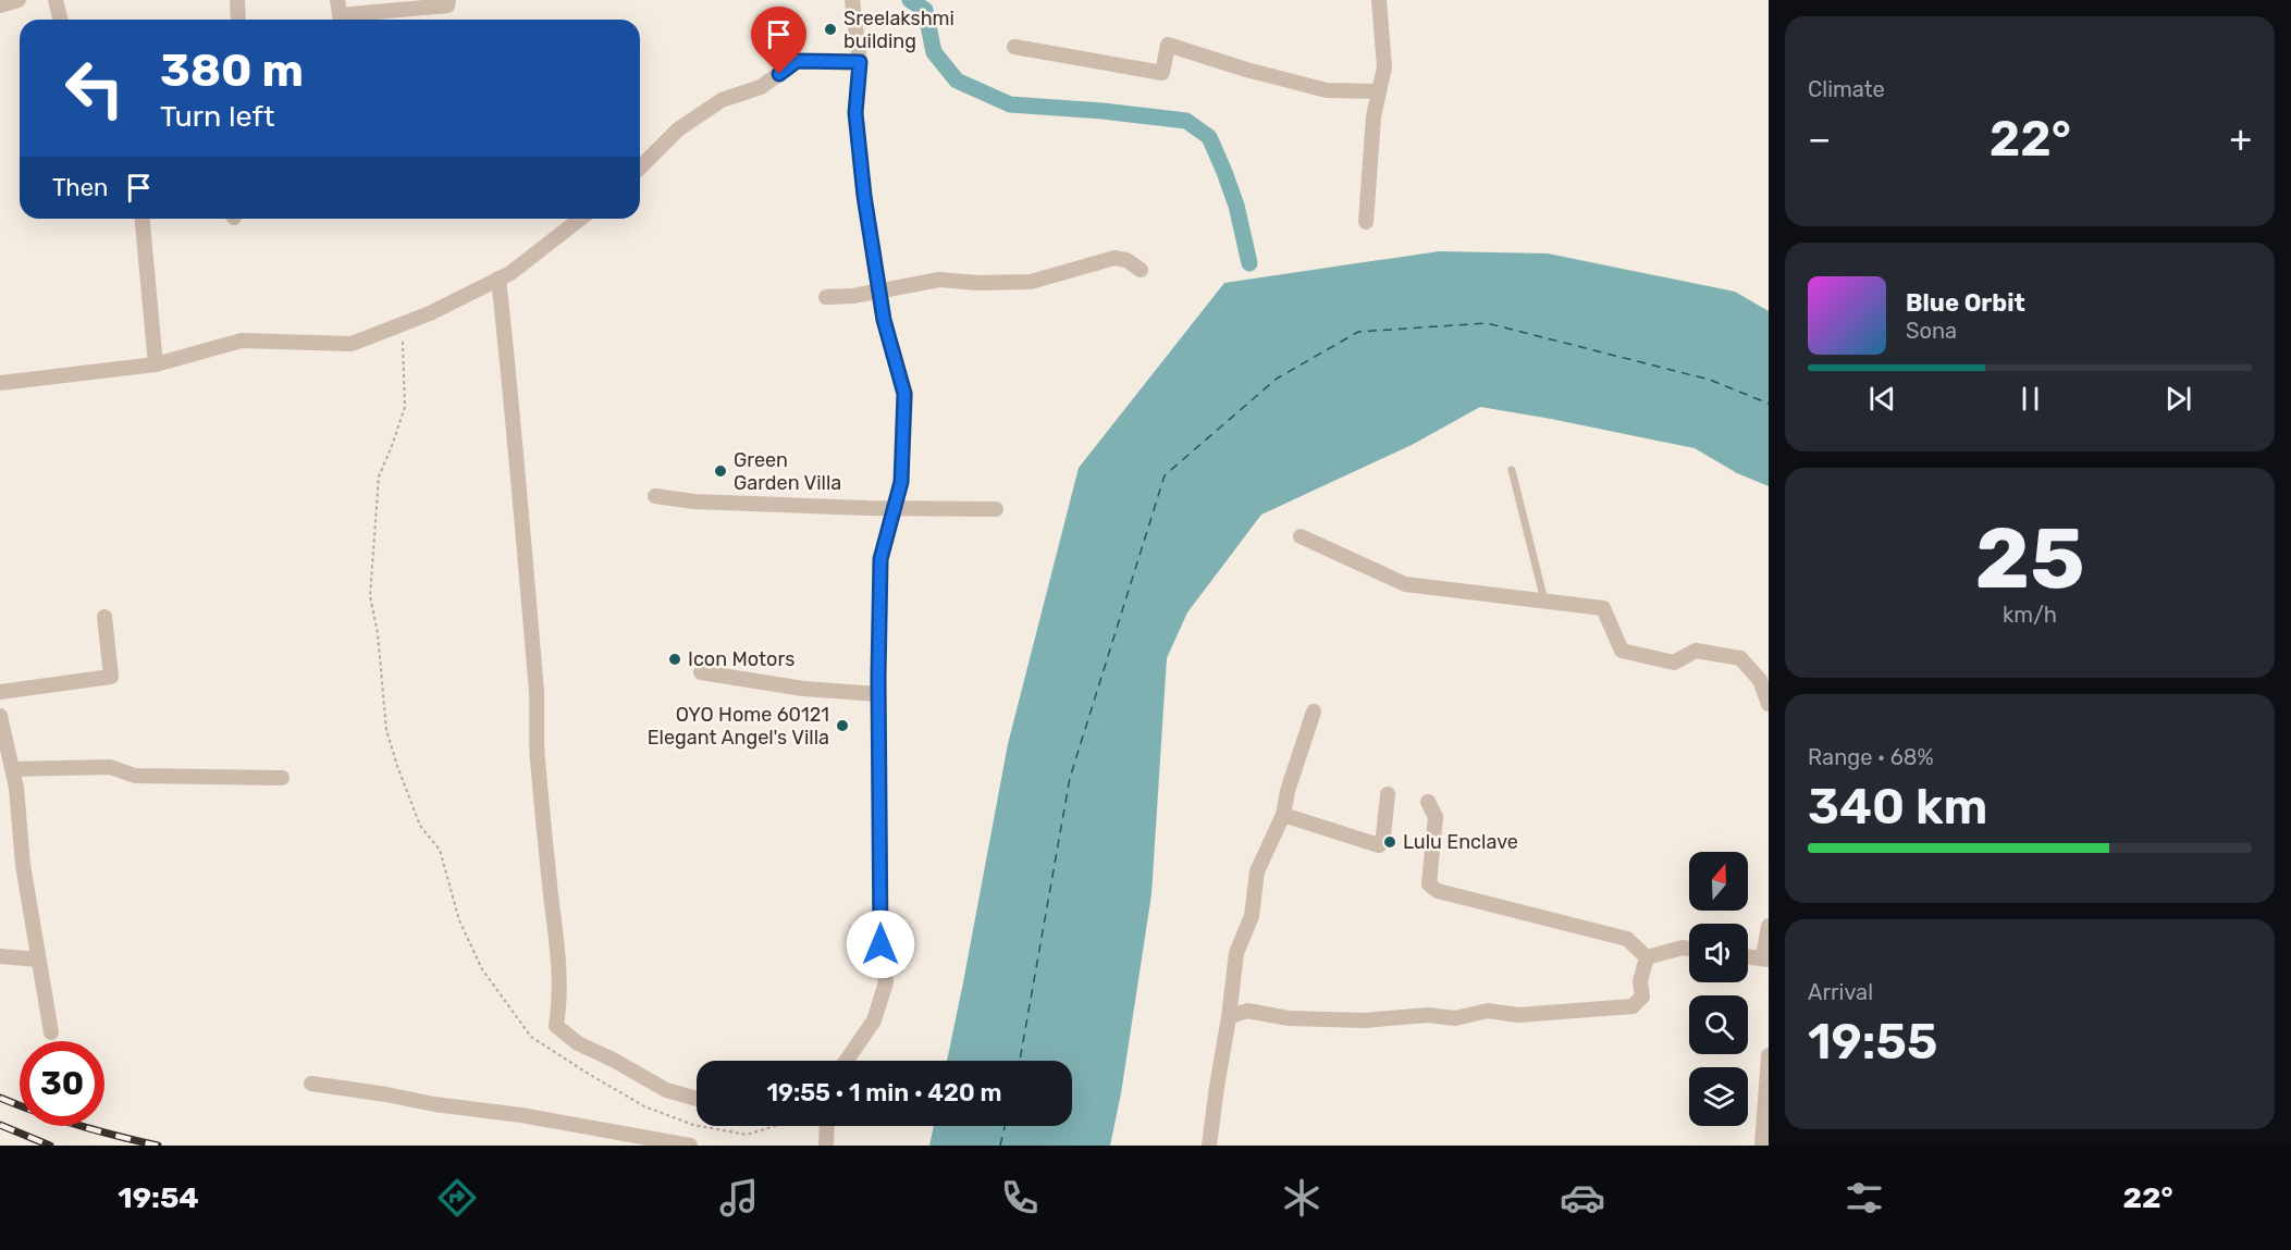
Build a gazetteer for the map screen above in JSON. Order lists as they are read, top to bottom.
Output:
{
  "places": [
    "Sreelakshmi building",
    "Green Garden Villa",
    "Icon Motors",
    "OYO Home 60121 Elegant Angel's Villa",
    "Lulu Enclave"
  ],
  "north": "top",
  "page": {
    "tile": [
      "Climate",
      ["25", "km/h"],
      ["Range · 68%", "340 km"],
      ["Arrival", "19:55"]
    ],
    "turn": ["380 m", "Turn left"],
    "heat": ["−", "22°", "+"],
    "then": "Then",
    "song": ["Blue Orbit", "Sona"],
    "limit": "30",
    "trip": "19:55 · 1 min · 420 m",
    "tabs": ["19:54", "22°"]
  }
}
